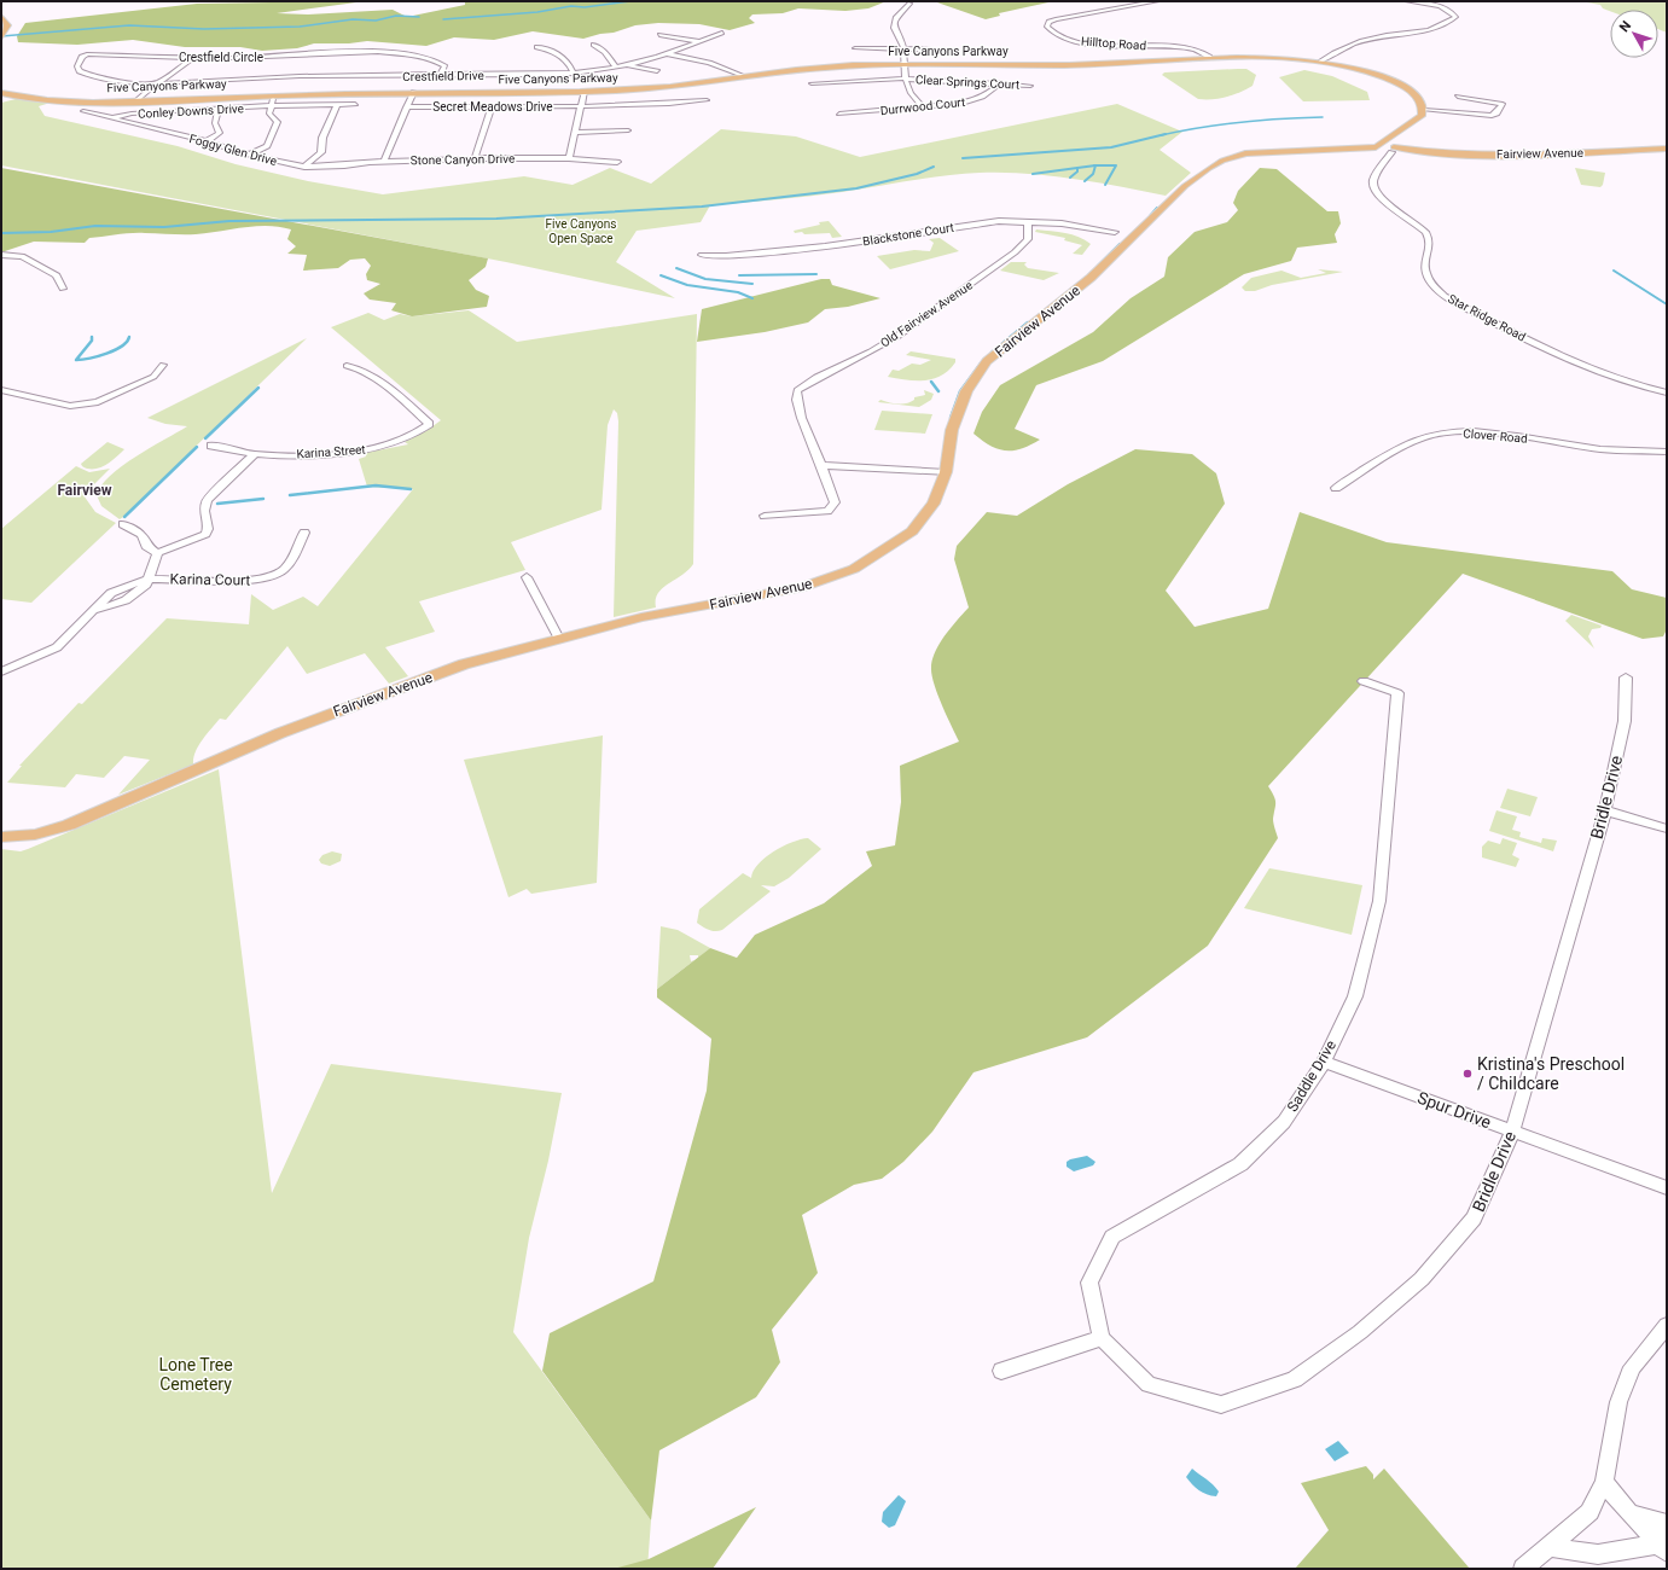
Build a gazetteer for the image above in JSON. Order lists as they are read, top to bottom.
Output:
{
  "streets": {
    "main road": ["Five Canyons Parkway", "Fairview Avenue"],
    "street": [
      "Hilltop Road",
      "Crestfield Circle",
      "Crestfield Drive",
      "Clear Springs Court",
      "Secret Meadows Drive",
      "Durrwood Court",
      "Conley Downs Drive",
      "Foggy Glen Drive",
      "Stone Canyon Drive",
      "Blackstone Court",
      "Old Fairview Avenue",
      "Star Ridge Road",
      "Clover Road",
      "Karina Street",
      "Karina Court",
      "Bridle Drive",
      "Saddle Drive",
      "Spur Drive"
    ]
  },
  "crossings": [
    ["Hilltop Road", "Five Canyons Parkway"],
    ["Crestfield Circle", "Crestfield Drive"],
    ["Clear Springs Court", "Durrwood Court"],
    ["Conley Downs Drive", "Foggy Glen Drive"],
    ["Foggy Glen Drive", "Stone Canyon Drive"],
    ["Fairview Avenue", "Star Ridge Road"],
    ["Blackstone Court", "Old Fairview Avenue"],
    ["Bridle Drive", "Saddle Drive"],
    ["Bridle Drive", "Spur Drive"],
    ["Saddle Drive", "Spur Drive"]
  ],
  "districts": ["Fairview"],
  "parks": ["Five Canyons Open Space", "Lone Tree Cemetery"],
  "places": ["Kristina's Preschool / Childcare"],
  "north": "top left"
}
